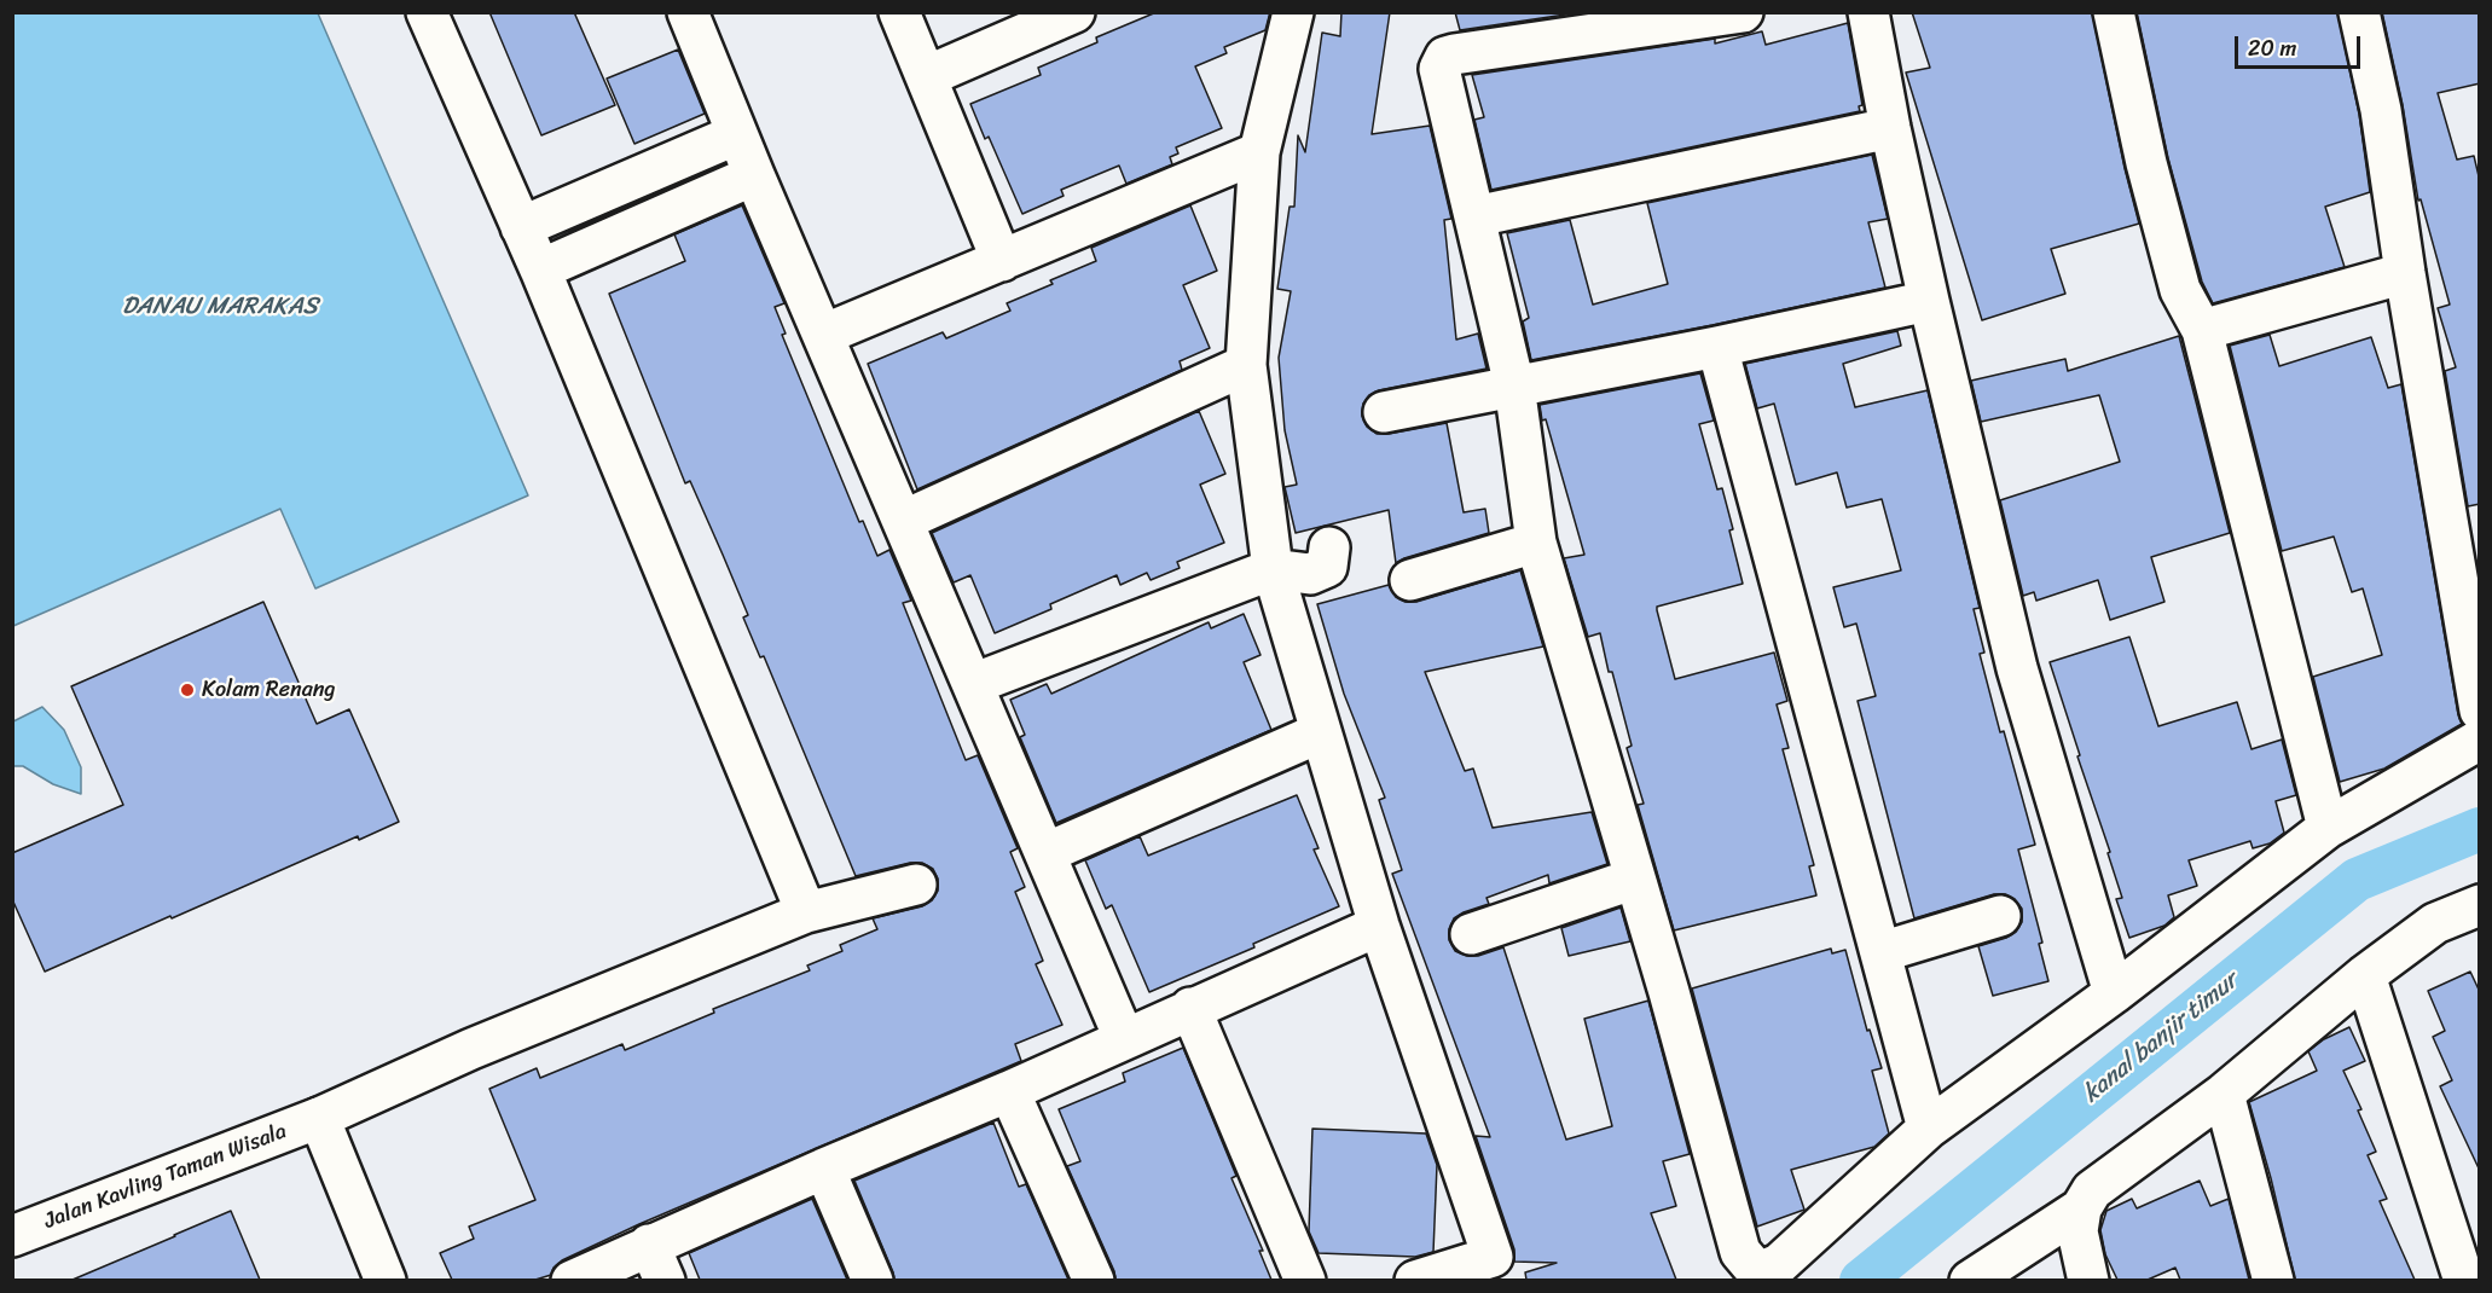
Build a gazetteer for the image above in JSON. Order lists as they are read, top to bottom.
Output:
{
  "streets": {
    "street": ["Jalan Kavling Taman Wisala"]
  },
  "water": ["DANAU MARAKAS", "kanal banjir timur"],
  "places": ["Kolam Renang"],
  "scale_bar": "20 m"
}
